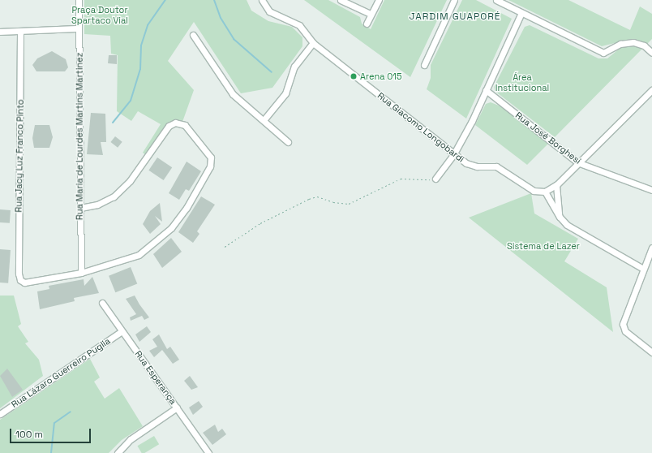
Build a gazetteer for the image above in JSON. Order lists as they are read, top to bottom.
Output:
{
  "streets": {
    "street": [
      "Rua Giacomo Longobardi",
      "Rua Maria de Lourdes Martins Martinez",
      "Rua José Borghesi",
      "Rua Jacy Luz Franco Pinto",
      "Rua Lázaro Guerreiro Puglia",
      "Rua Esperança"
    ]
  },
  "crossings": [
    ["Rua Maria de Lourdes Martins Martinez", "Rua Jacy Luz Franco Pinto"],
    ["Rua Lázaro Guerreiro Puglia", "Rua Esperança"]
  ],
  "districts": ["JARDIM GUAPORÉ"],
  "parks": ["Praça Doutor Spartaco Vial", "Área Institucional", "Sistema de Lazer"],
  "places": ["Arena 015"],
  "scale_bar": "100 m"
}
